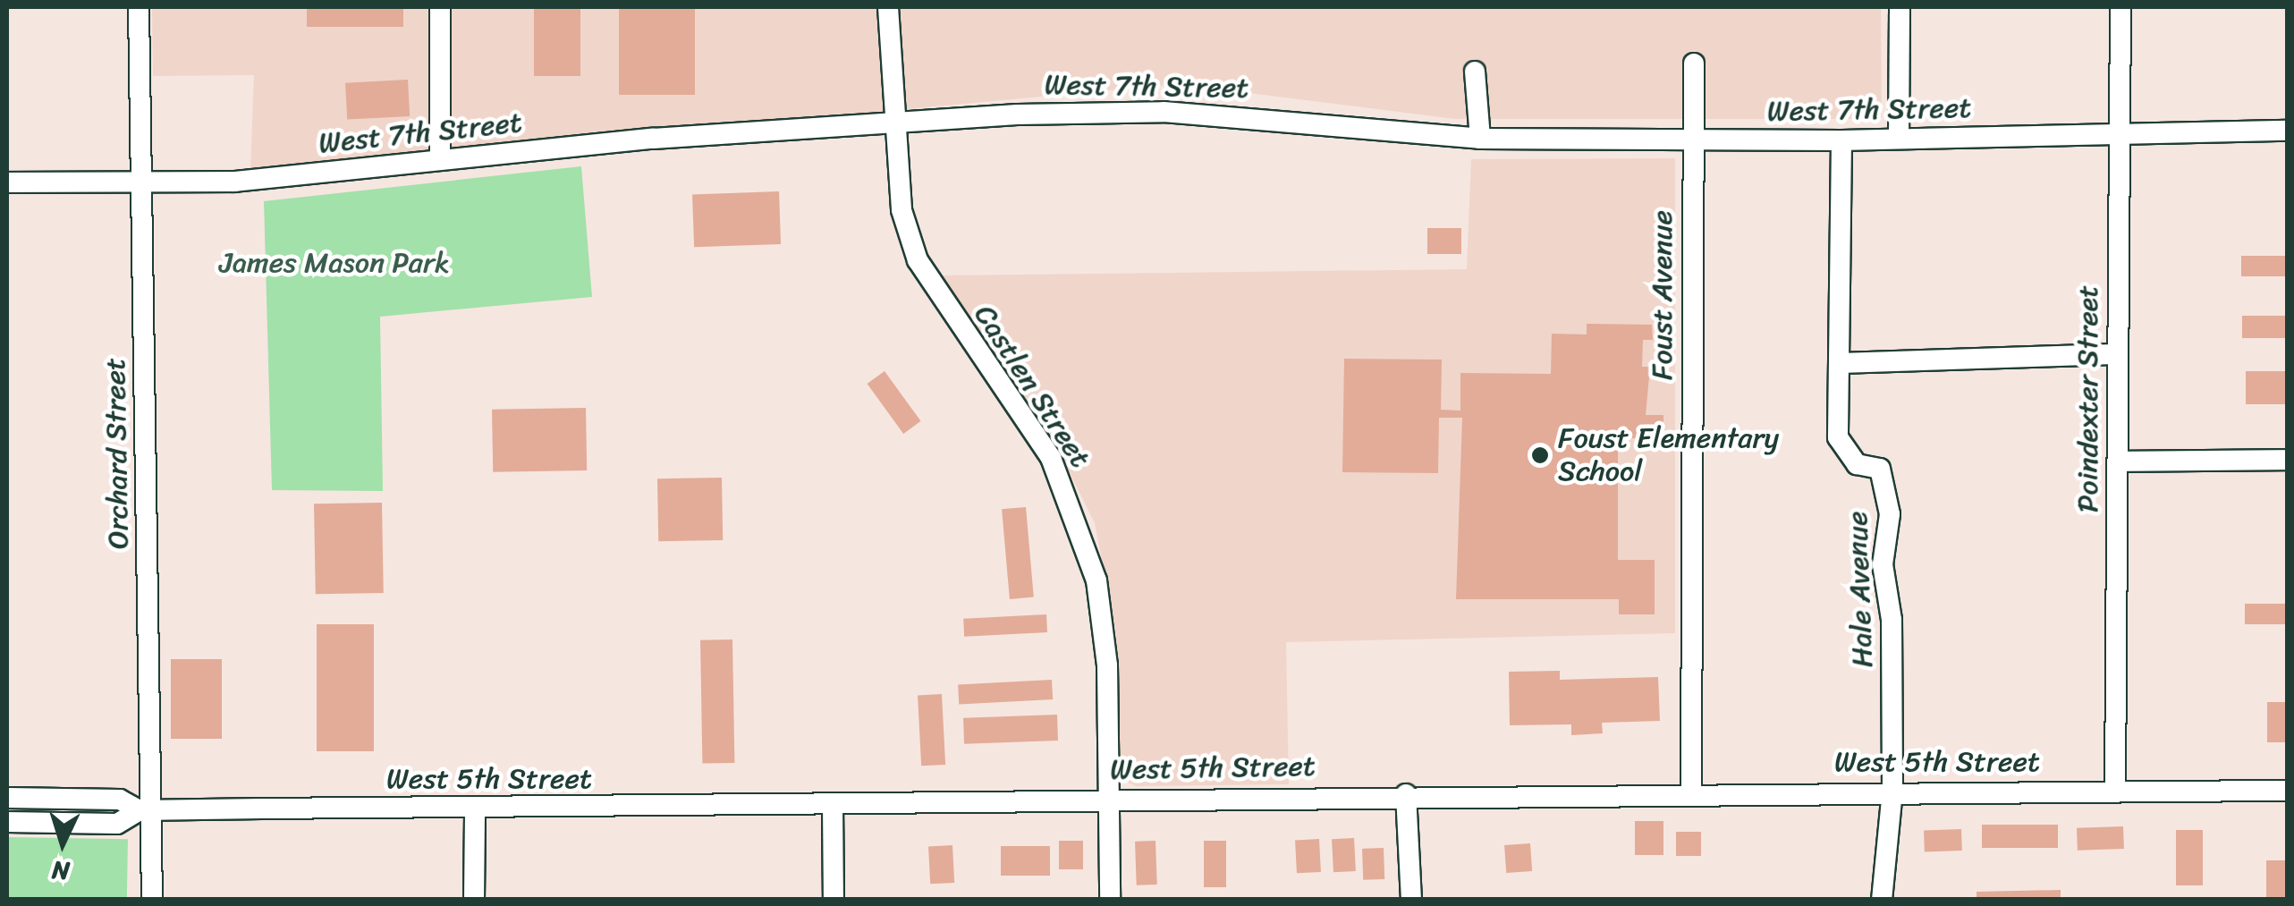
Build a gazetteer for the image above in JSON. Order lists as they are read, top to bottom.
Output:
{
  "streets": {
    "street": [
      "West 7th Street",
      "Foust Avenue",
      "Castlen Street",
      "Poindexter Street",
      "Orchard Street",
      "Hale Avenue",
      "West 5th Street"
    ]
  },
  "crossings": [
    ["West 7th Street", "Foust Avenue"],
    ["West 7th Street", "Castlen Street"],
    ["West 7th Street", "Poindexter Street"],
    ["West 7th Street", "Orchard Street"],
    ["West 7th Street", "Hale Avenue"],
    ["Foust Avenue", "West 5th Street"],
    ["Castlen Street", "West 5th Street"],
    ["Poindexter Street", "West 5th Street"],
    ["Orchard Street", "West 5th Street"],
    ["Hale Avenue", "West 5th Street"]
  ],
  "parks": ["James Mason Park"],
  "places": ["Foust Elementary School"],
  "north": "bottom"
}
